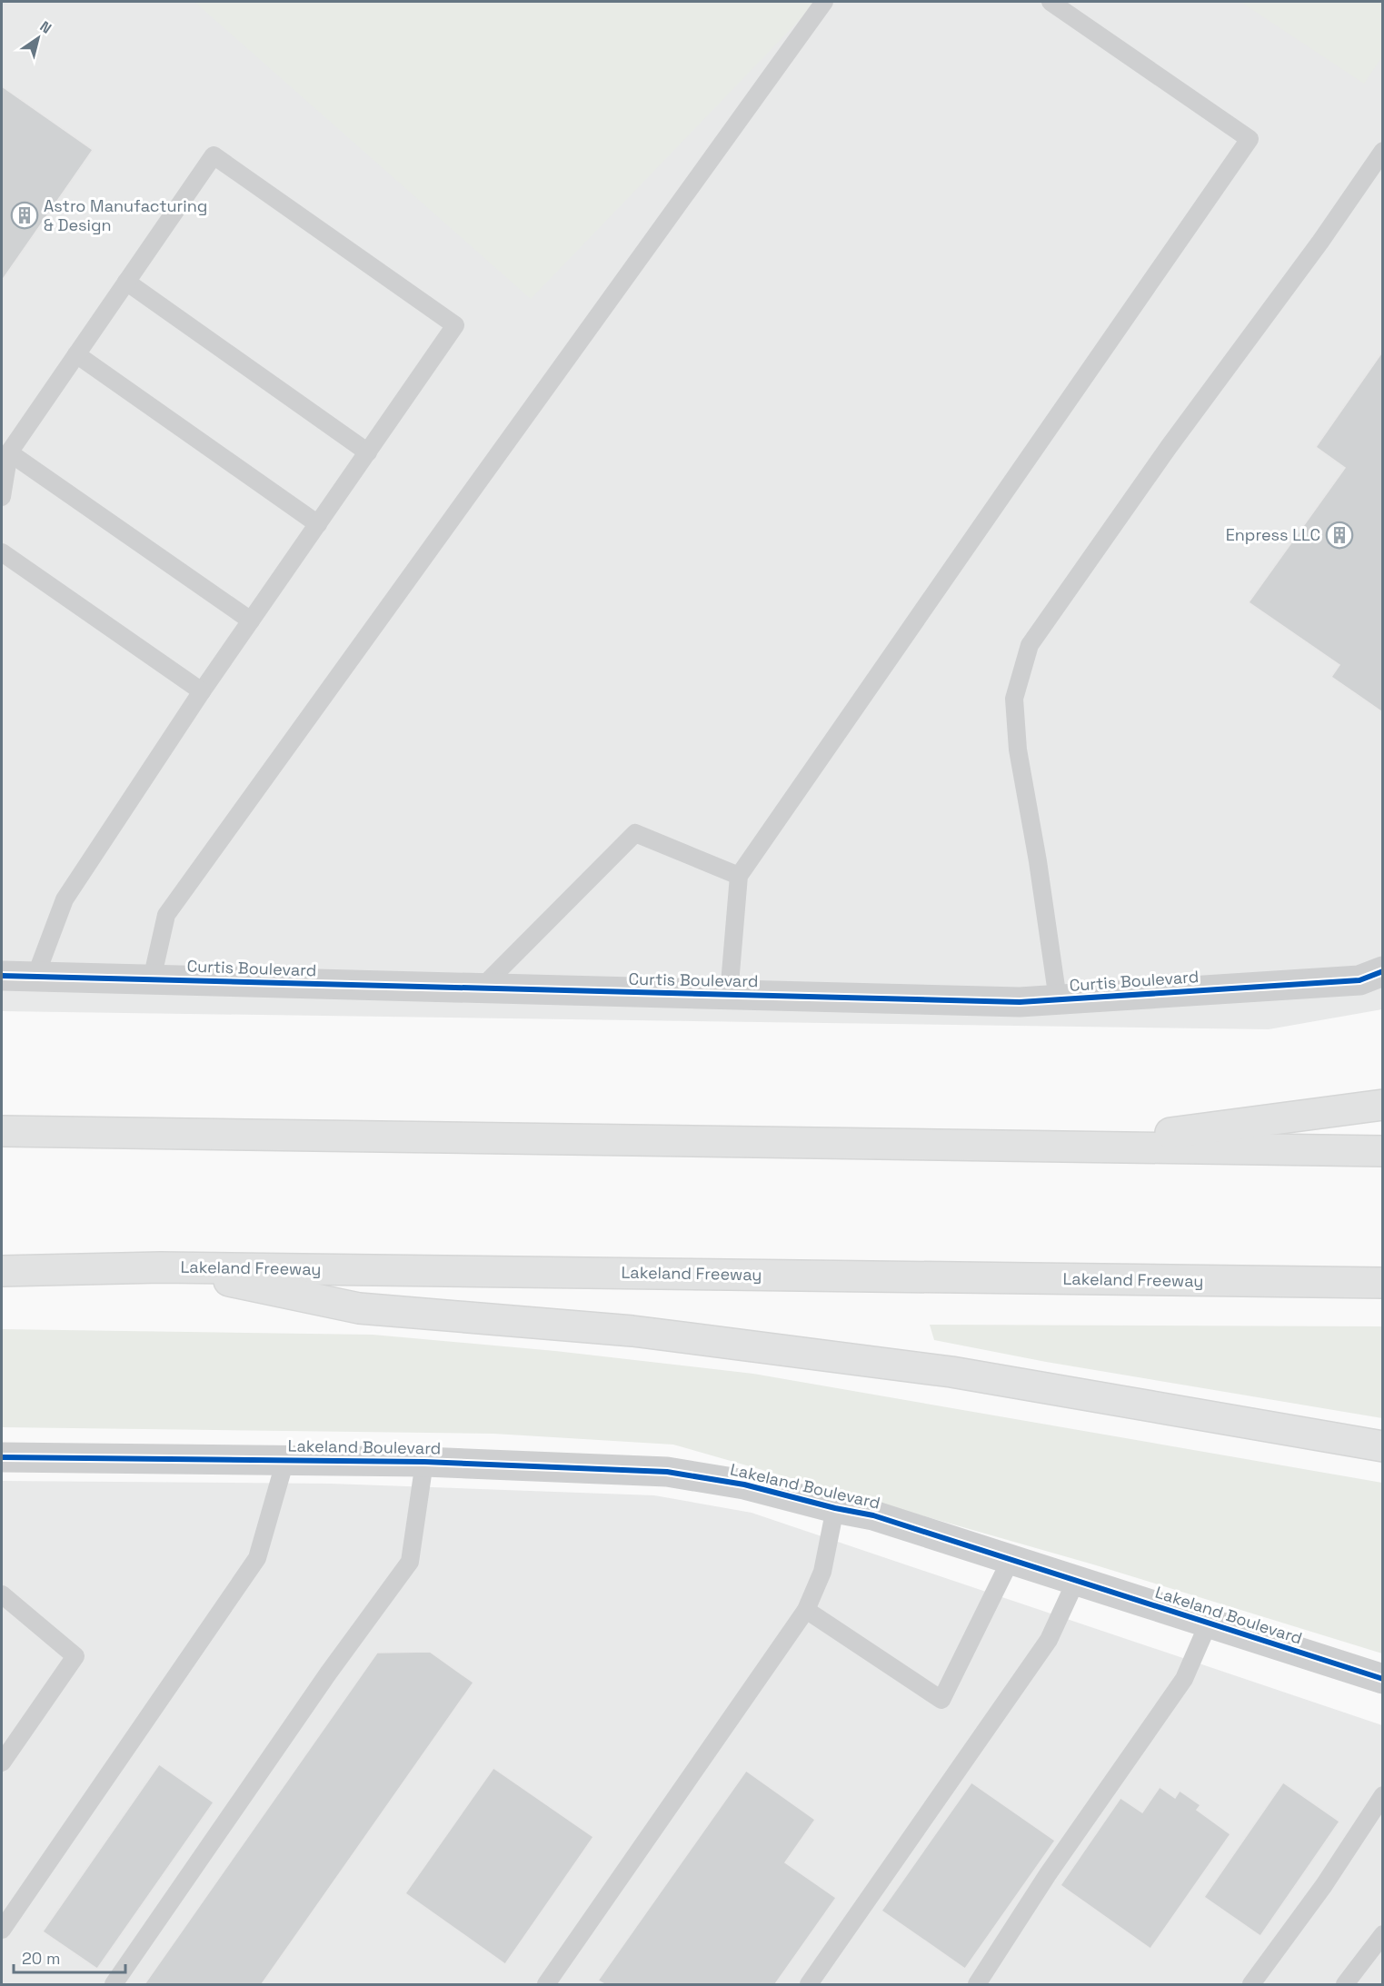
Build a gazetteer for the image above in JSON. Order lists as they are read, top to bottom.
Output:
{
  "streets": {
    "highway": ["Lakeland Freeway"],
    "street": ["Curtis Boulevard", "Lakeland Boulevard"]
  },
  "places": {
    "building": ["Astro Manufacturing & Design", "Enpress LLC"]
  },
  "scale_bar": "20 m",
  "north": "top right"
}
